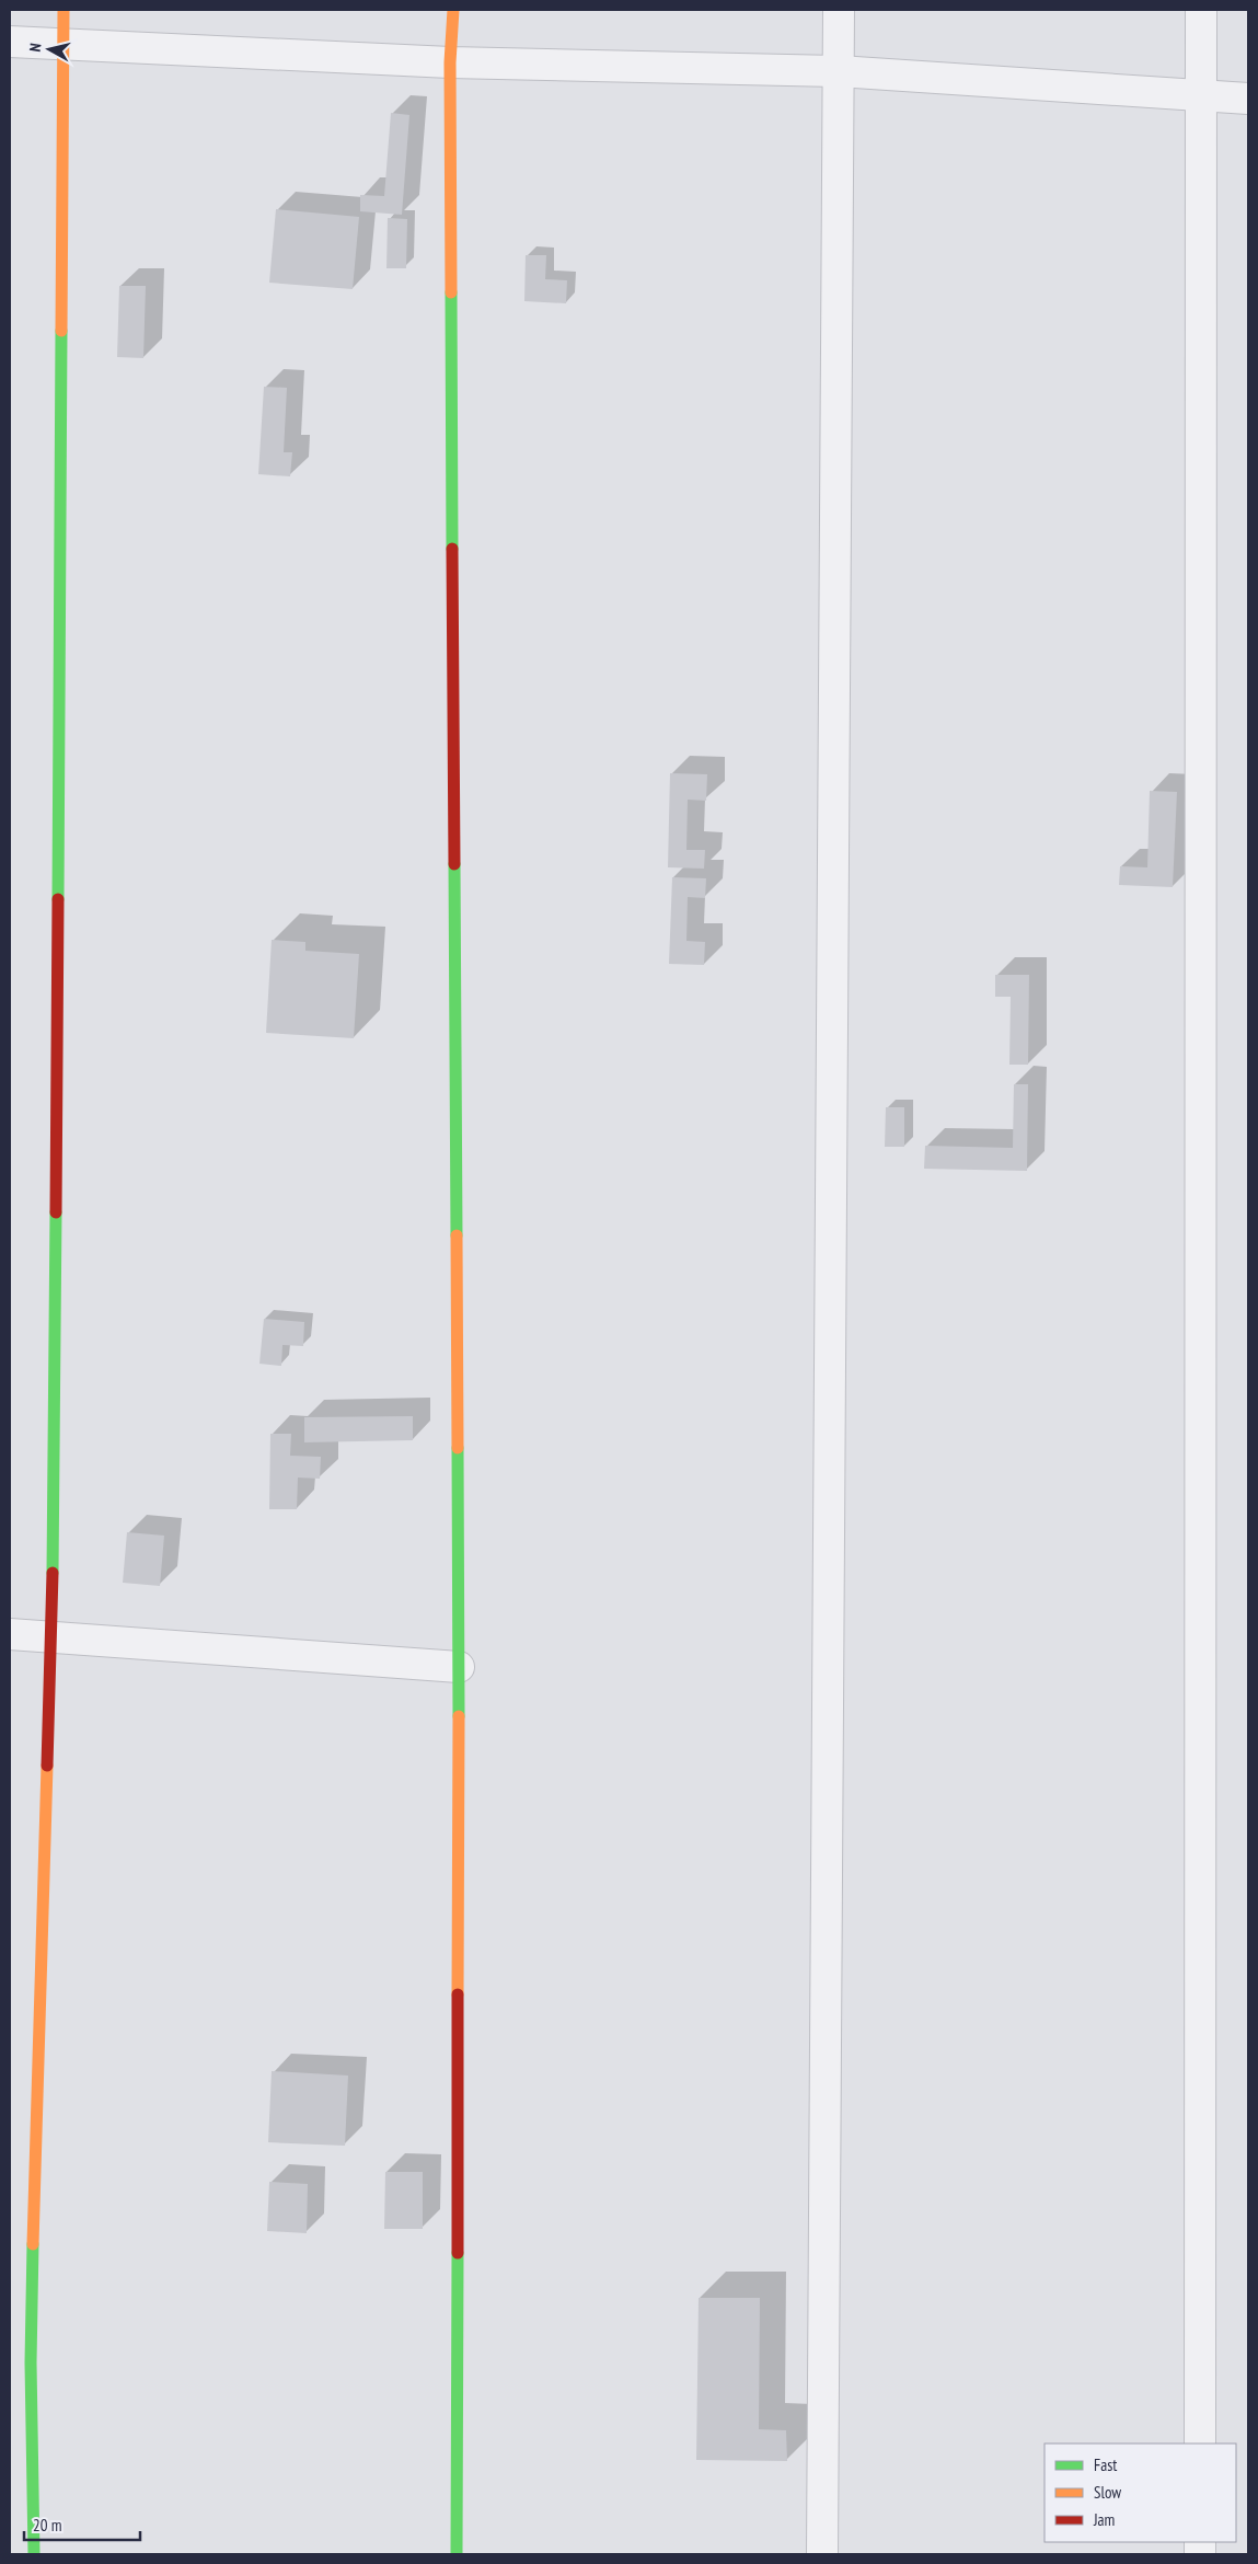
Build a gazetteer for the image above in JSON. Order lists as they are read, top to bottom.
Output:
{
  "legend": ["Fast", "Slow", "Jam"],
  "scale_bar": "20 m",
  "north": "left"
}
